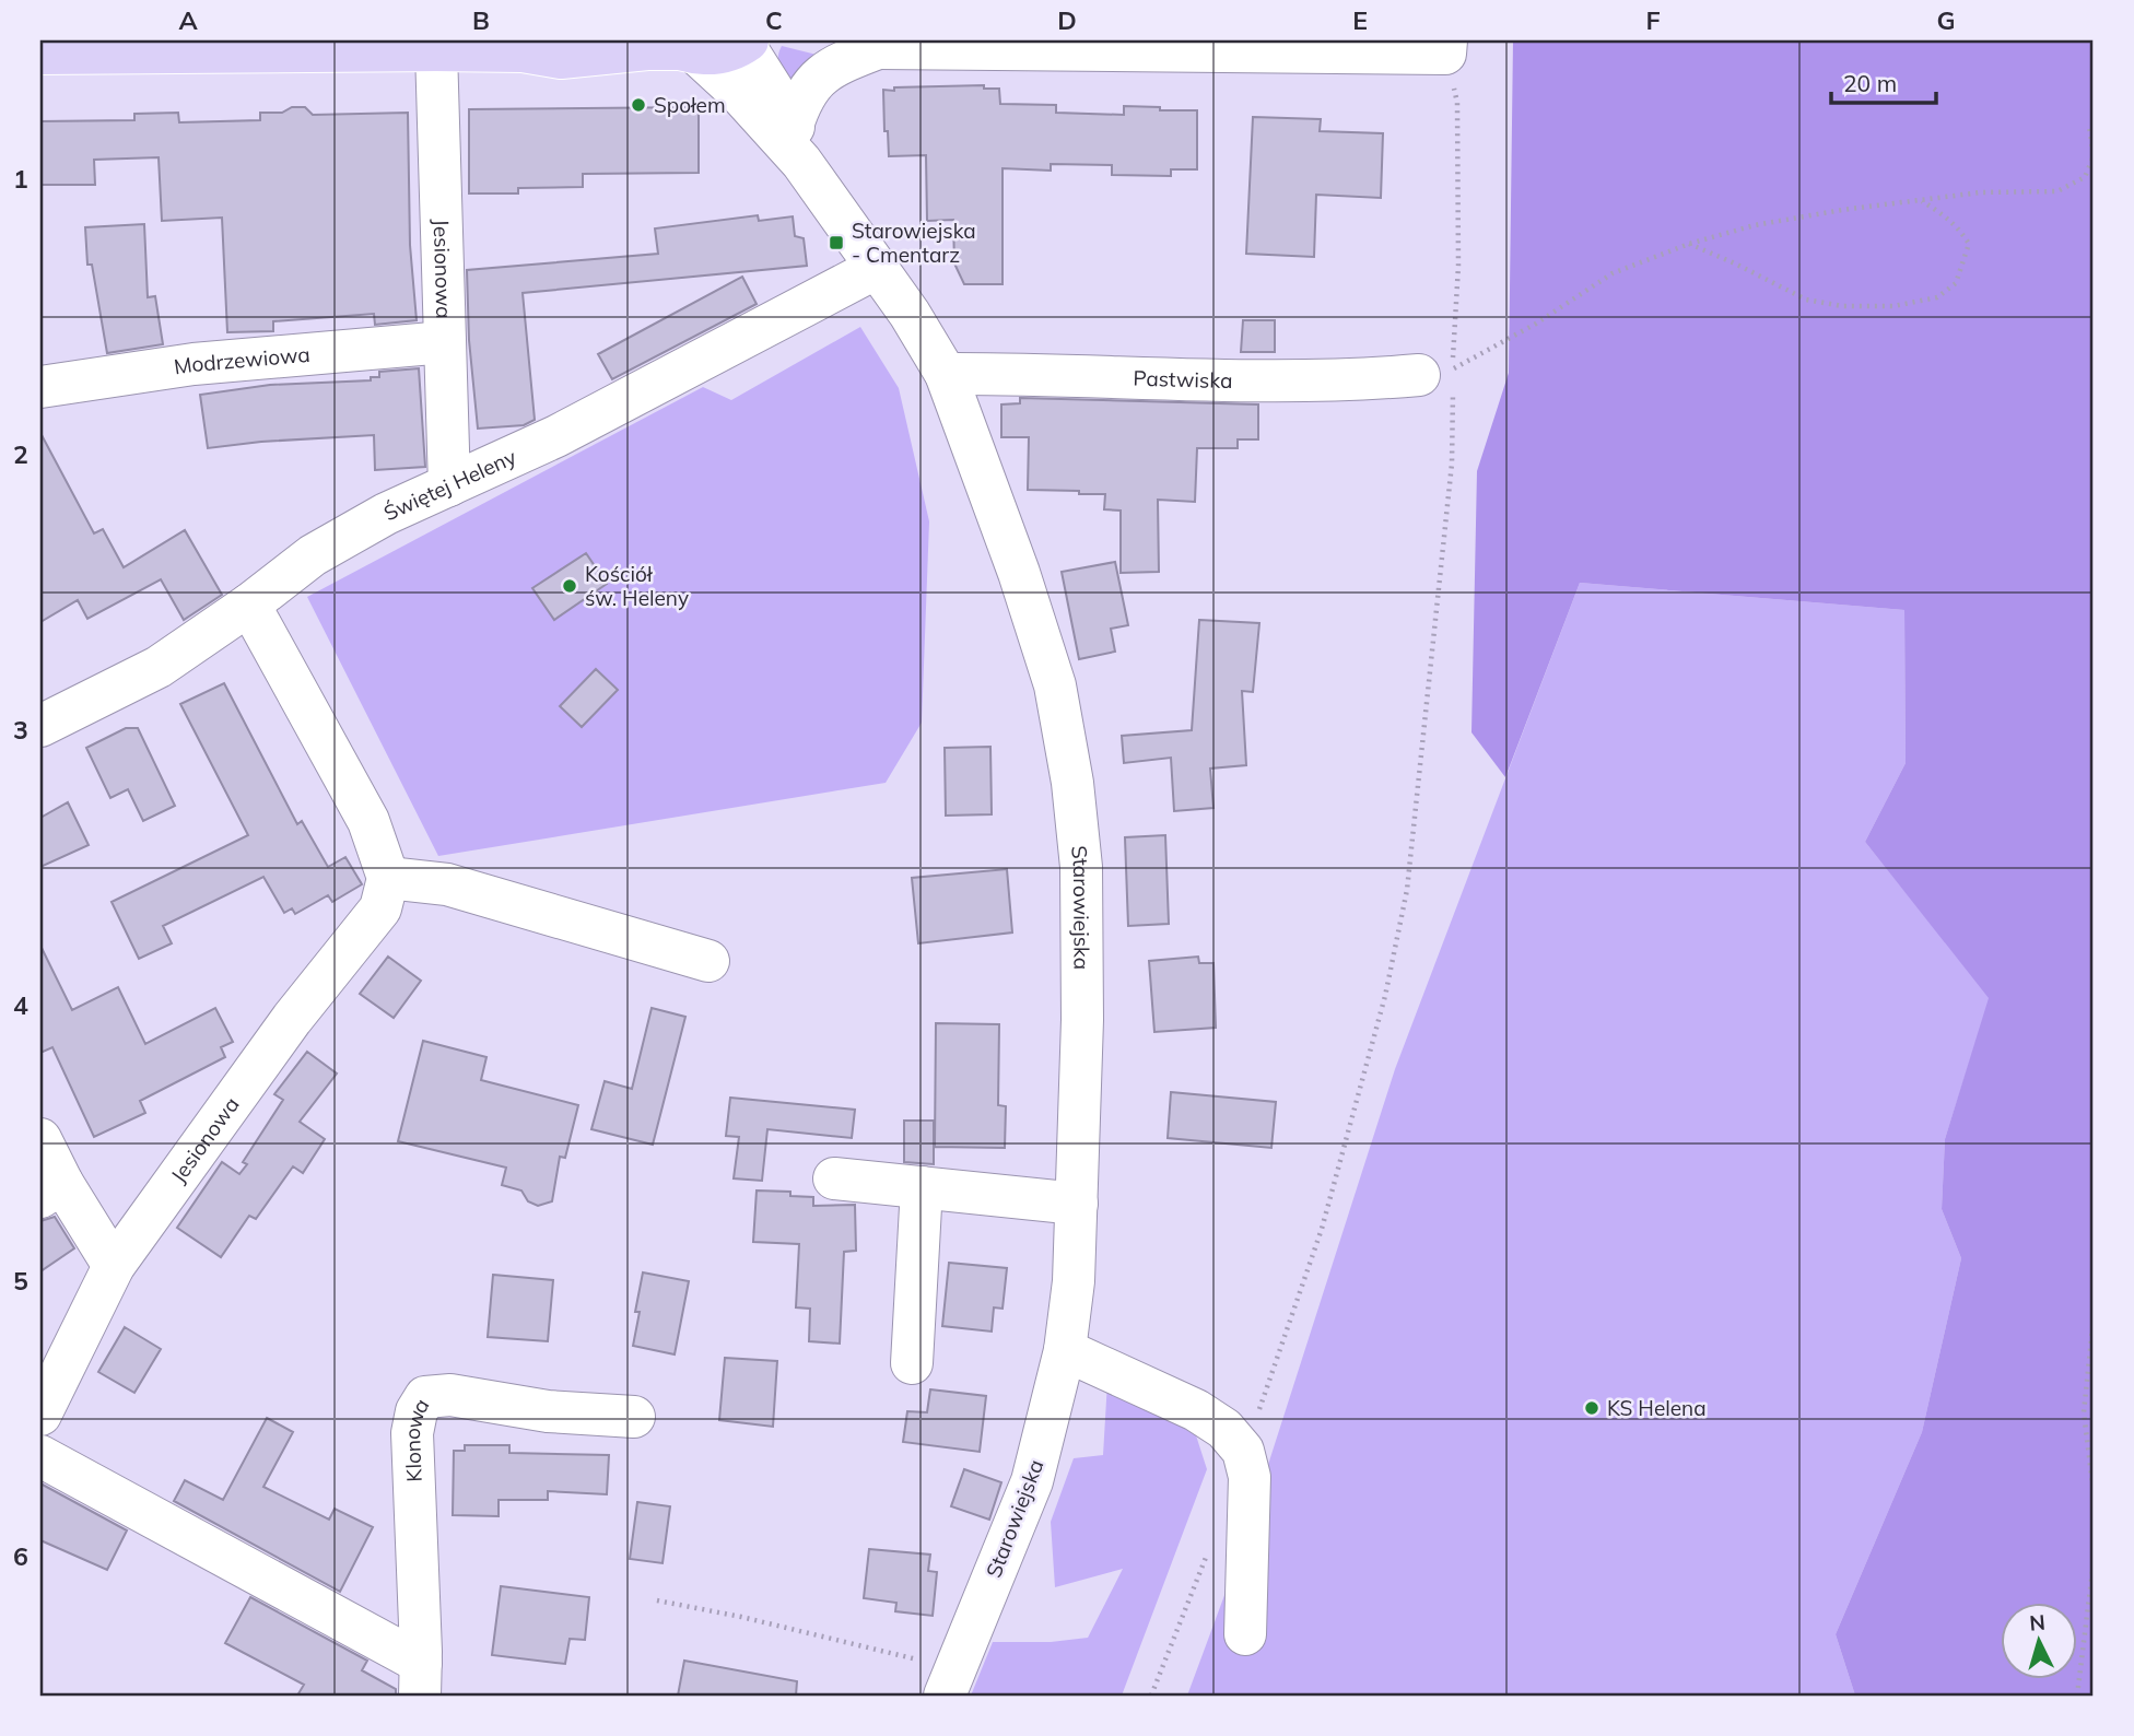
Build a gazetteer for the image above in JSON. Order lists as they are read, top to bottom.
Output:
{
  "streets": {
    "street": [
      "Jesionowa",
      "Modrzewiowa",
      "Pastwiska",
      "Świętej Heleny",
      "Starowiejska",
      "Klonowa"
    ]
  },
  "crossings": [
    ["Jesionowa", "Modrzewiowa"],
    ["Jesionowa", "Świętej Heleny"],
    ["Pastwiska", "Starowiejska"],
    ["Świętej Heleny", "Starowiejska"]
  ],
  "places": {
    "other": ["Społem", "Kościół św. Heleny", "KS Helena"],
    "transit": ["Starowiejska - Cmentarz"]
  },
  "scale_bar": "20 m",
  "north": "top",
  "grid": {
    "columns": [
      "A",
      "B",
      "C",
      "D",
      "E",
      "F",
      "G"
    ],
    "rows": [
      "1",
      "2",
      "3",
      "4",
      "5",
      "6"
    ]
  }
}
